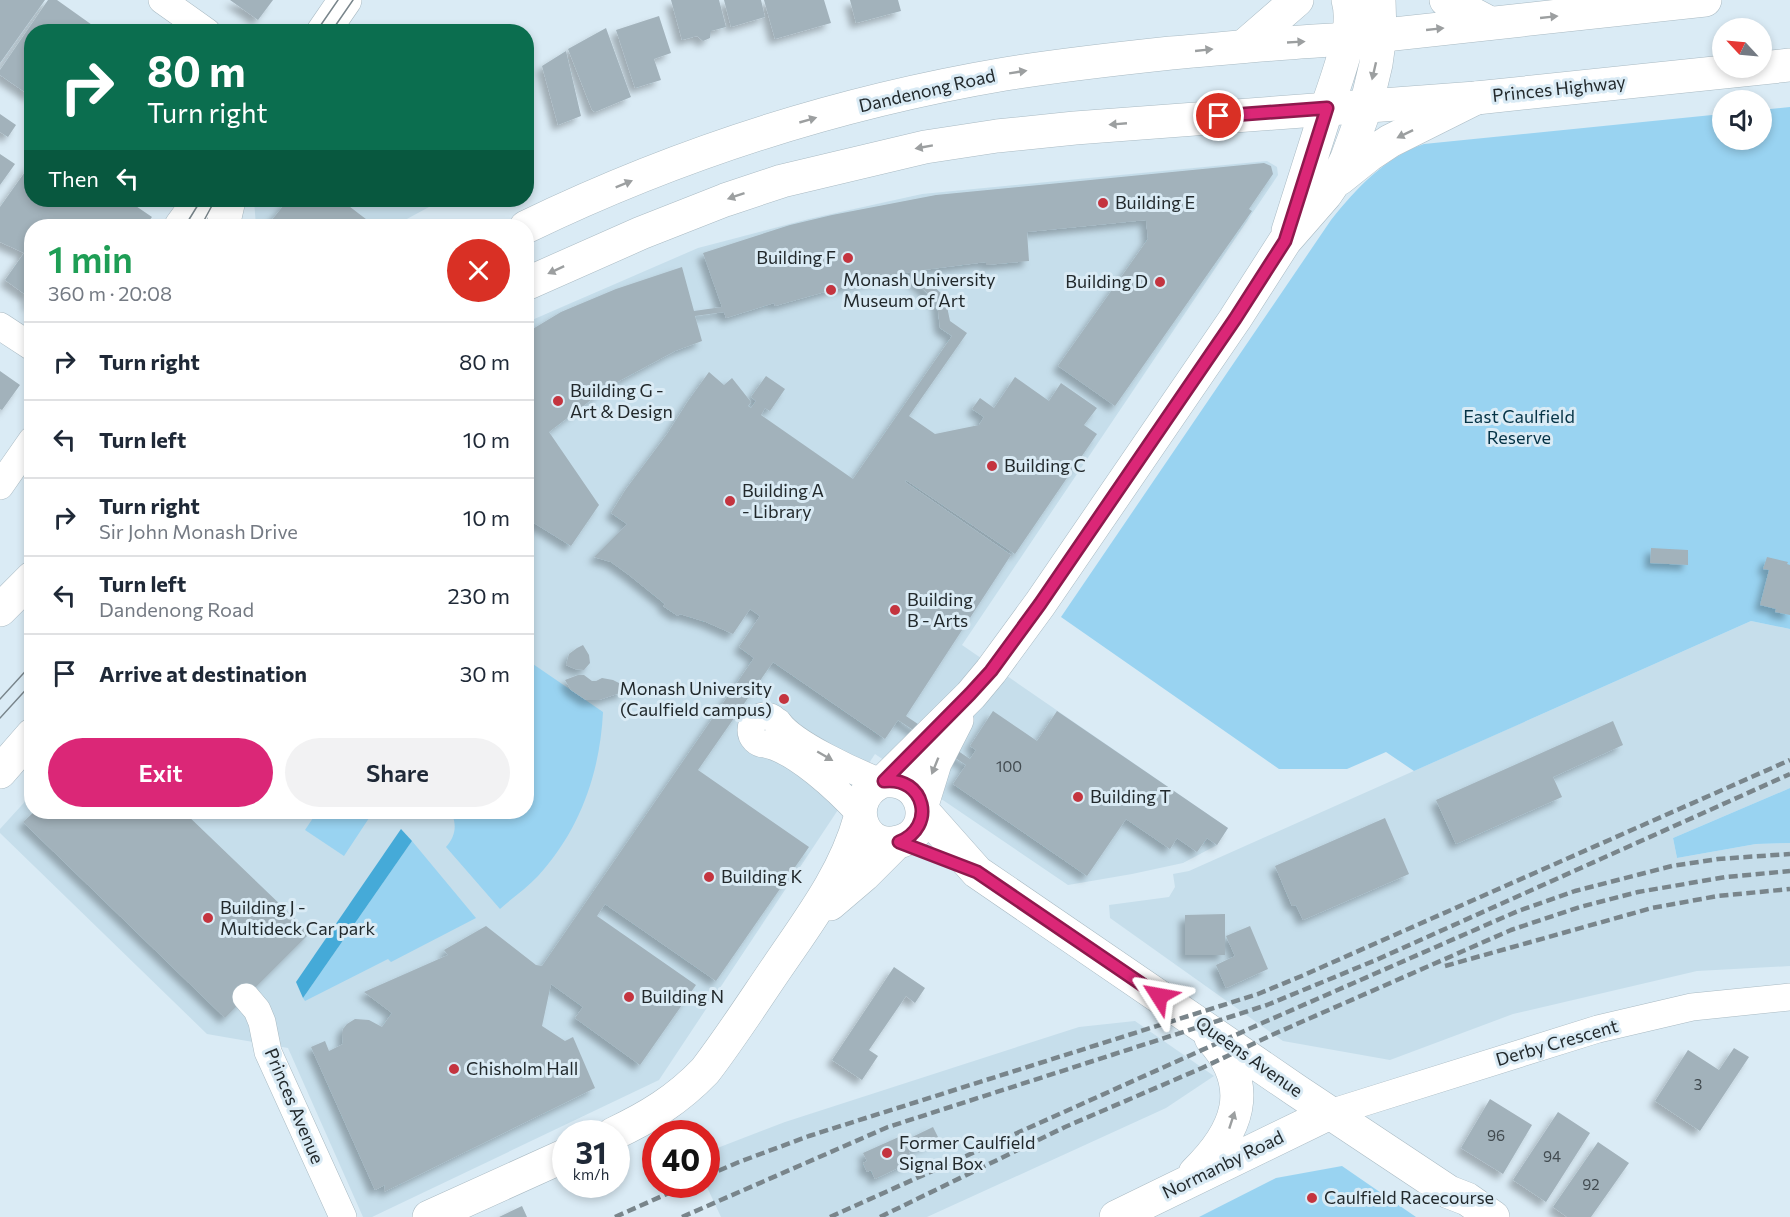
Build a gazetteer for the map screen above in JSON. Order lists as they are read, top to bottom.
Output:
{
  "streets": {
    "main road": [
      "Princes Highway",
      "Dandenong Road",
      "Queens Avenue",
      "Normanby Road"
    ],
    "street": ["Derby Crescent", "Princes Avenue"]
  },
  "crossings": [
    ["Derby Crescent", "Queens Avenue"],
    ["Derby Crescent", "Normanby Road"],
    ["Queens Avenue", "Normanby Road"]
  ],
  "parks": ["East Caulfield Reserve"],
  "places": [
    "Building E",
    "Building F",
    "Building D",
    "Monash University Museum of Art",
    "Building G - Art & Design",
    "Building C",
    "Building A - Library",
    "Building B - Arts",
    "Monash University (Caulfield campus)",
    "Building T",
    "Building K",
    "Building J - Multideck Car park",
    "Building N",
    "Chisholm Hall",
    "Former Caulfield Signal Box",
    "Caulfield Racecourse"
  ],
  "house_numbers": [
    "100",
    "3",
    "96",
    "94",
    "92"
  ],
  "north": "top left",
  "page": {
    "turn": ["80 m", "Turn right"],
    "then": "Then",
    "heading": ["1 min", "360 m · 20:08"],
    "list": [
      {
        "name": "Turn right",
        "value": "80 m"
      },
      {
        "name": "Turn left",
        "value": "10 m"
      },
      {
        "name": "Turn right",
        "note": "Sir John Monash Drive",
        "value": "10 m"
      },
      {
        "name": "Turn left",
        "note": "Dandenong Road",
        "value": "230 m"
      },
      {
        "name": "Arrive at destination",
        "value": "30 m"
      }
    ],
    "buttons": ["Exit", "Share"],
    "speed": "31 km/h",
    "limit": "40"
  }
}
